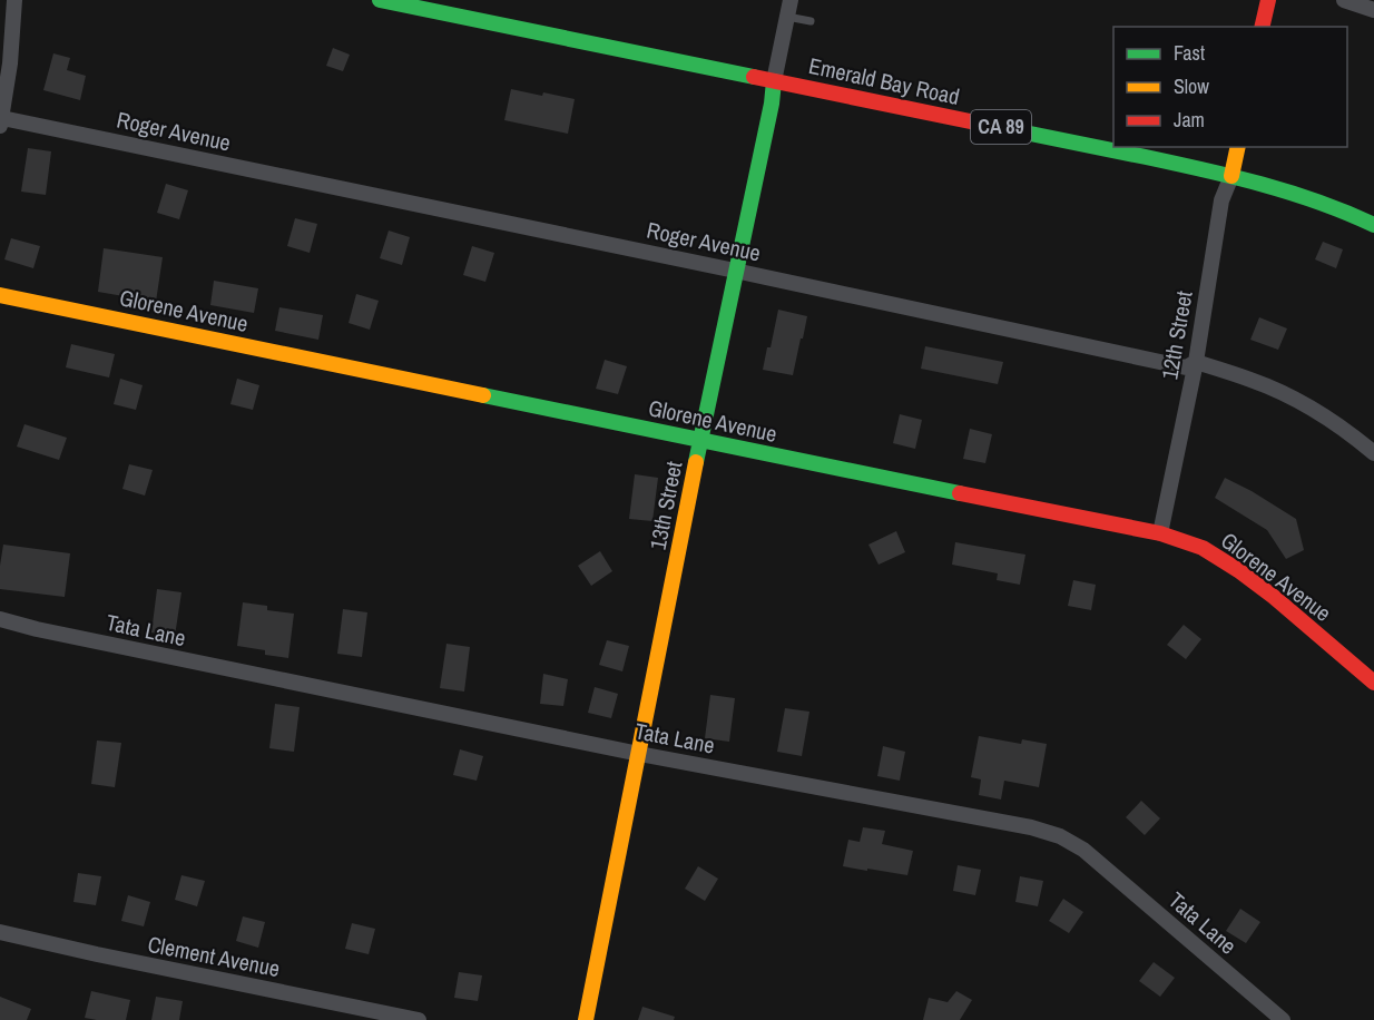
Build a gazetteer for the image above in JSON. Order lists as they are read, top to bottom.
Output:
{
  "streets": {
    "street": [
      "Emerald Bay Road",
      "CA 89",
      "Roger Avenue",
      "Glorene Avenue",
      "12th Street",
      "13th Street",
      "Tata Lane",
      "Clement Avenue"
    ]
  },
  "crossings": [
    ["Emerald Bay Road", "12th Street"],
    ["Emerald Bay Road", "13th Street"],
    ["Roger Avenue", "12th Street"],
    ["Roger Avenue", "13th Street"],
    ["Glorene Avenue", "12th Street"],
    ["Glorene Avenue", "13th Street"],
    ["13th Street", "Tata Lane"]
  ],
  "legend": ["Fast", "Slow", "Jam"]
}
